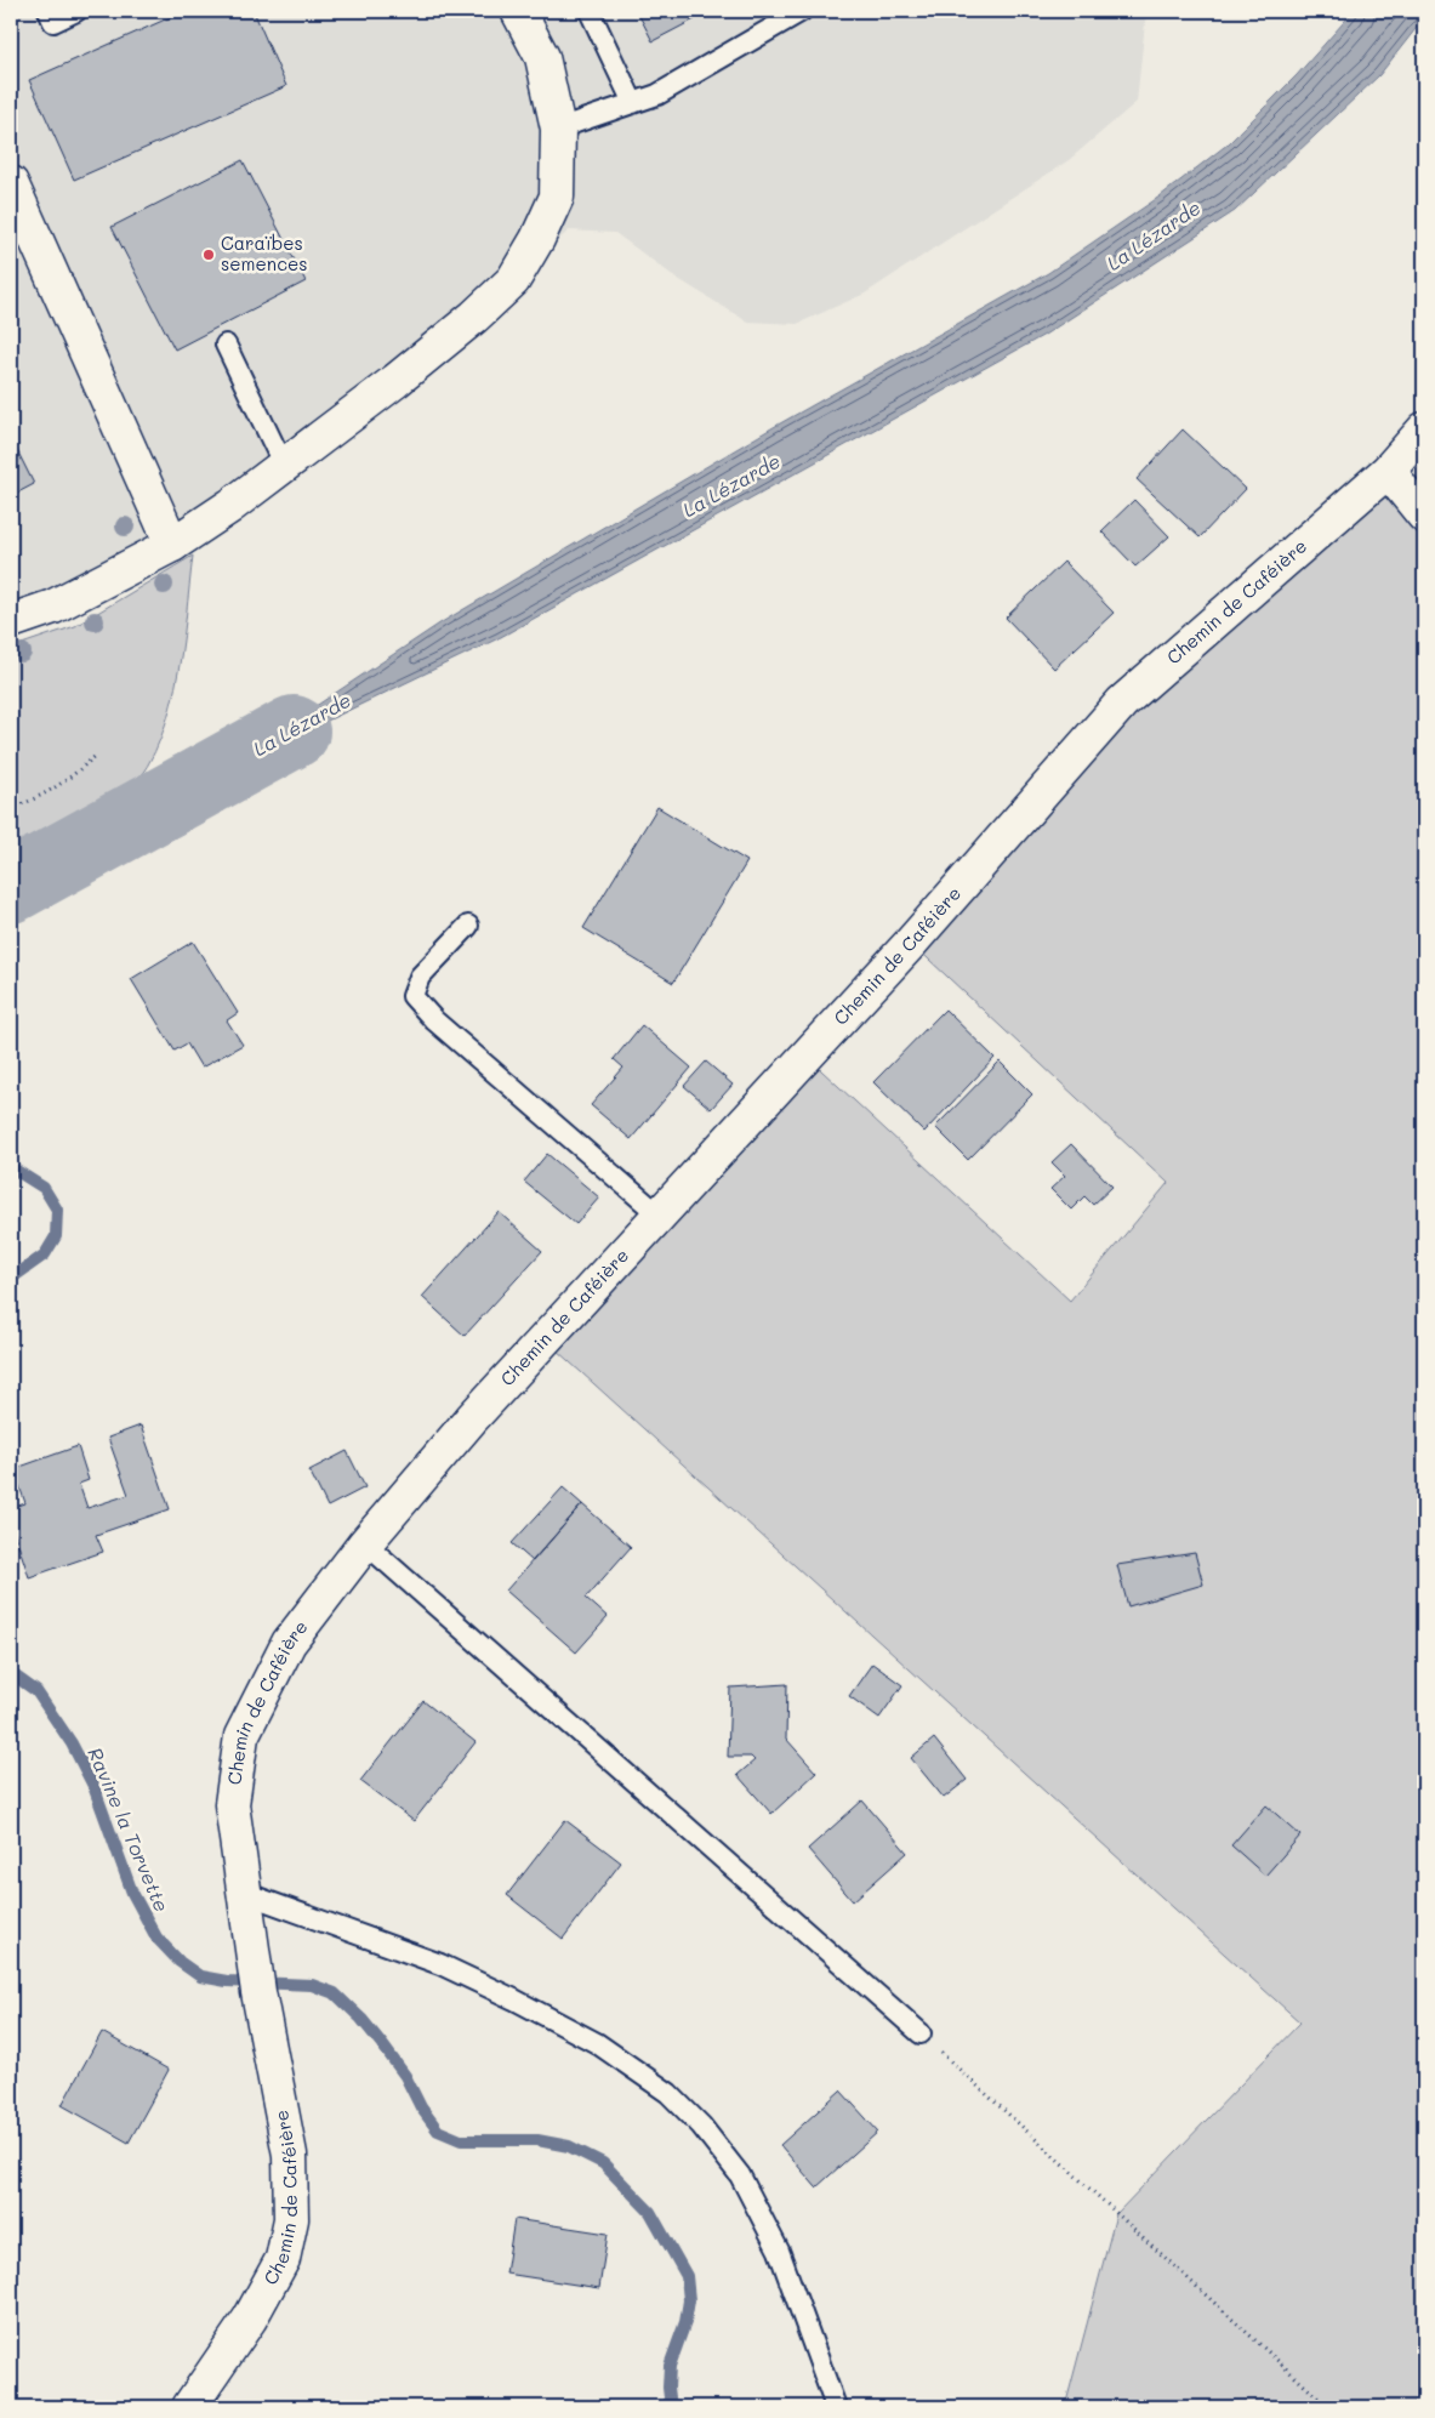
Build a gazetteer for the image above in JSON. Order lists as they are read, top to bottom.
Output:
{
  "streets": {
    "street": ["Chemin de Caféière"]
  },
  "water": ["La Lézarde", "Ravine la Torvette"],
  "places": ["Caraïbes semences"]
}
